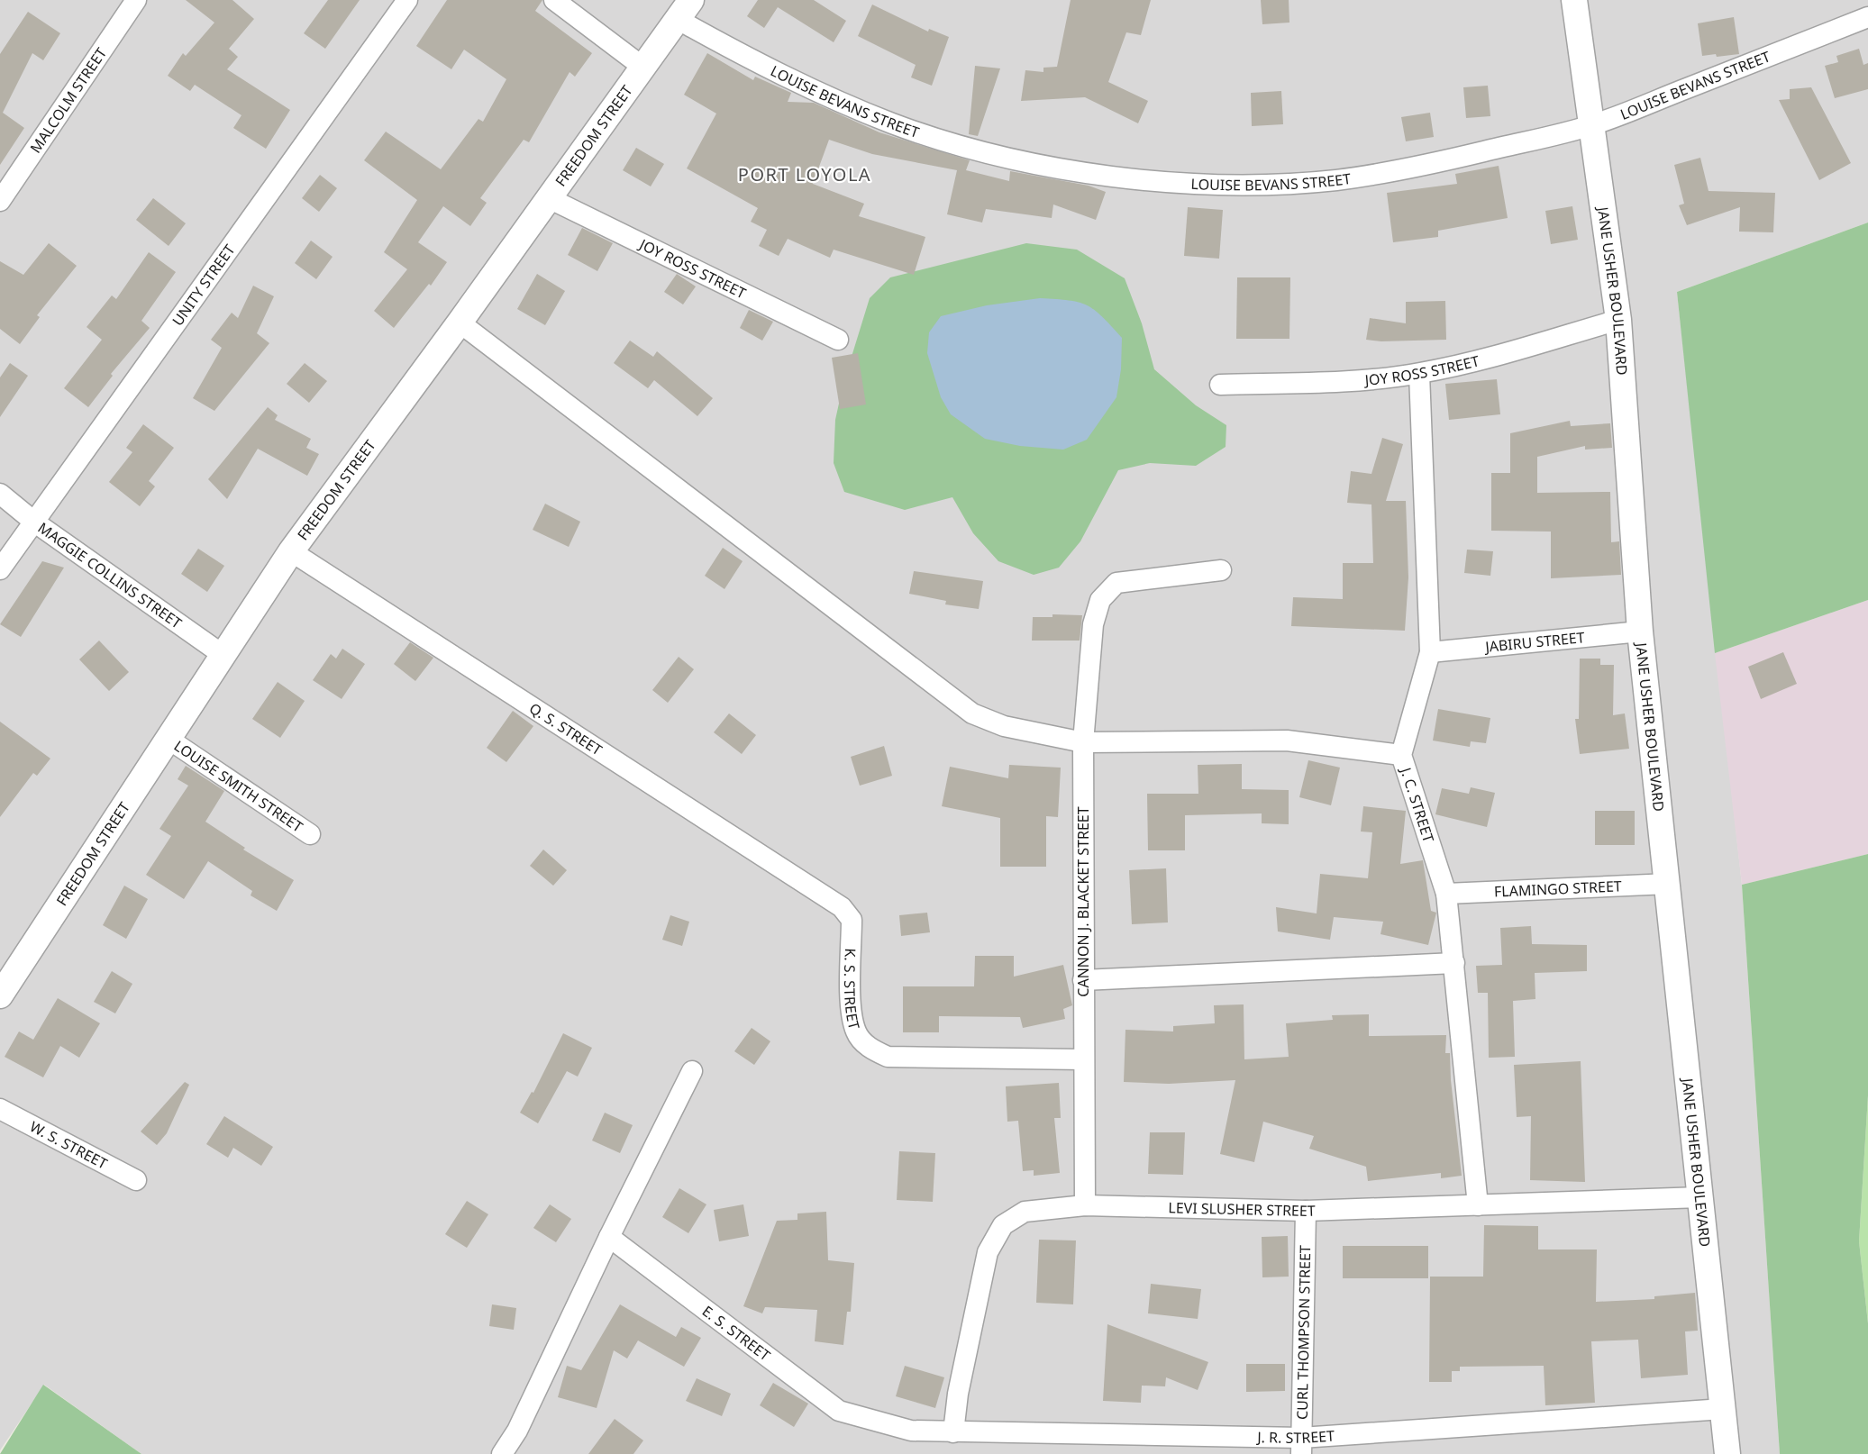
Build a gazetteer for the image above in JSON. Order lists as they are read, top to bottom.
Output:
{
  "streets": {
    "street": [
      "LOUISE BEVANS STREET",
      "MALCOLM STREET",
      "FREEDOM STREET",
      "JOY ROSS STREET",
      "UNITY STREET",
      "JANE USHER BOULEVARD",
      "MAGGIE COLLINS STREET",
      "JABIRU STREET",
      "Q. S. STREET",
      "LOUISE SMITH STREET",
      "J. C. STREET",
      "FLAMINGO STREET",
      "CANNON J. BLACKET STREET",
      "K. S. STREET",
      "W. S. STREET",
      "LEVI SLUSHER STREET",
      "E. S. STREET",
      "CURL THOMPSON STREET",
      "J. R. STREET"
    ]
  },
  "crossings": [
    ["LOUISE BEVANS STREET", "FREEDOM STREET"],
    ["LOUISE BEVANS STREET", "JANE USHER BOULEVARD"],
    ["FREEDOM STREET", "JOY ROSS STREET"],
    ["FREEDOM STREET", "MAGGIE COLLINS STREET"],
    ["FREEDOM STREET", "Q. S. STREET"],
    ["FREEDOM STREET", "LOUISE SMITH STREET"],
    ["JOY ROSS STREET", "JANE USHER BOULEVARD"],
    ["JOY ROSS STREET", "J. C. STREET"],
    ["UNITY STREET", "MAGGIE COLLINS STREET"],
    ["JANE USHER BOULEVARD", "JABIRU STREET"],
    ["JANE USHER BOULEVARD", "FLAMINGO STREET"],
    ["JANE USHER BOULEVARD", "LEVI SLUSHER STREET"],
    ["JANE USHER BOULEVARD", "J. R. STREET"],
    ["JABIRU STREET", "J. C. STREET"],
    ["Q. S. STREET", "K. S. STREET"],
    ["J. C. STREET", "FLAMINGO STREET"],
    ["J. C. STREET", "LEVI SLUSHER STREET"],
    ["CANNON J. BLACKET STREET", "K. S. STREET"],
    ["CANNON J. BLACKET STREET", "LEVI SLUSHER STREET"],
    ["LEVI SLUSHER STREET", "CURL THOMPSON STREET"],
    ["LEVI SLUSHER STREET", "J. R. STREET"],
    ["E. S. STREET", "J. R. STREET"],
    ["CURL THOMPSON STREET", "J. R. STREET"]
  ],
  "districts": ["PORT LOYOLA"]
}
